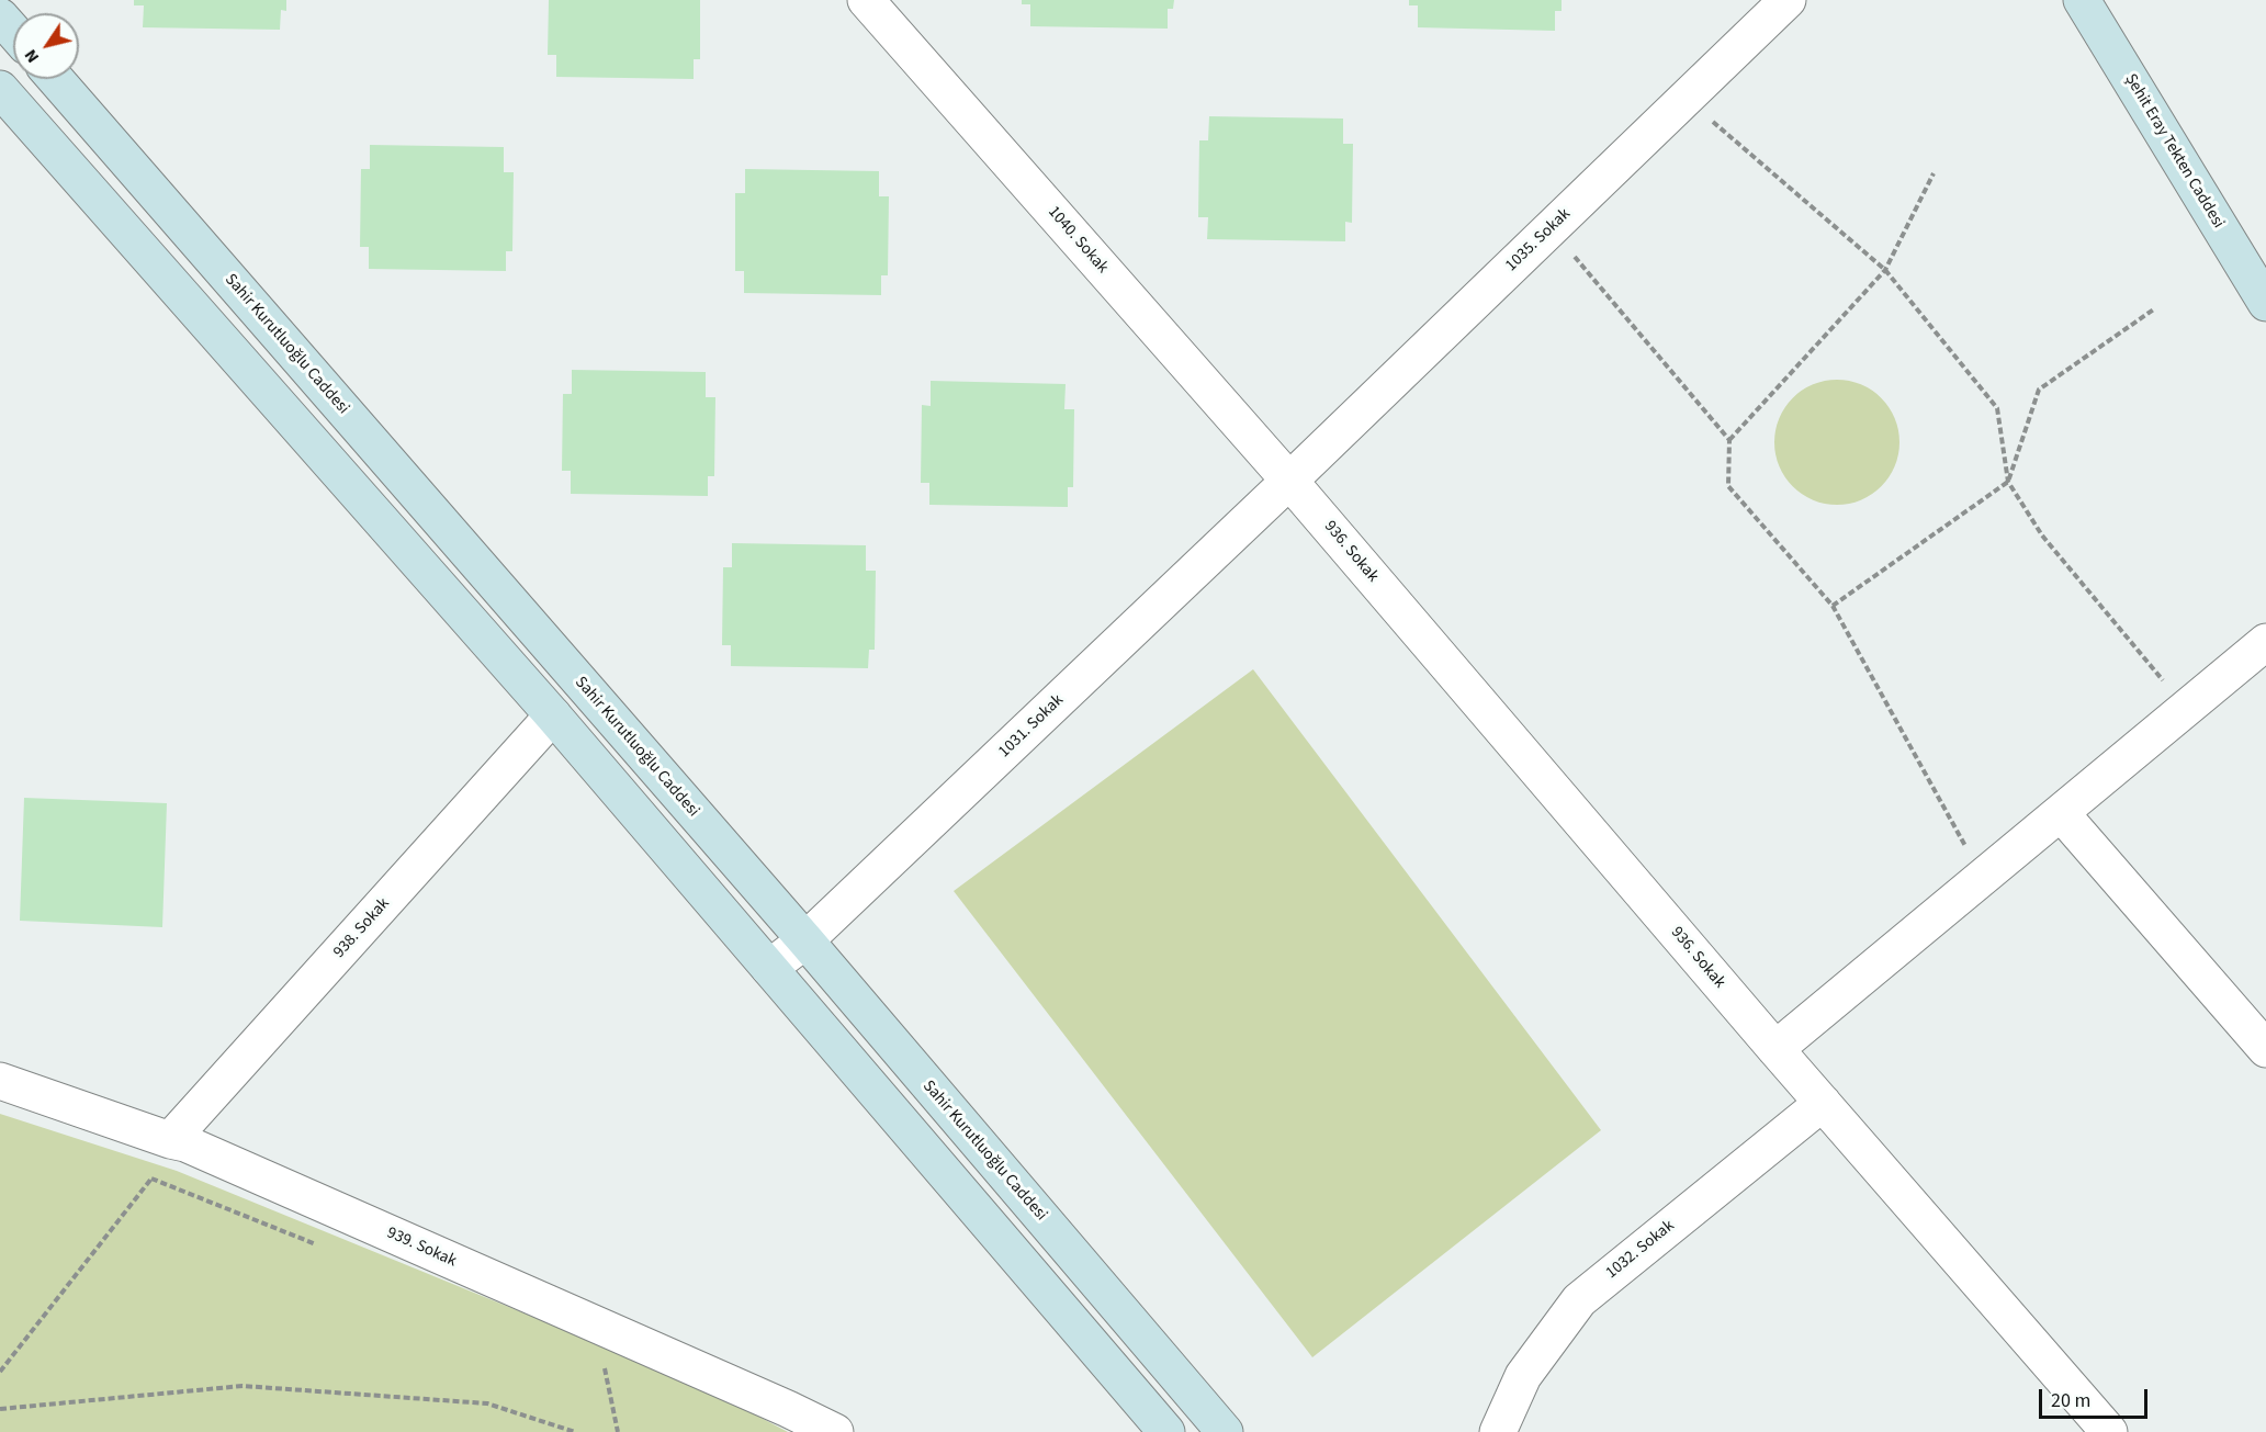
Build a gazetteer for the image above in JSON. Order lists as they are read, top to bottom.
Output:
{
  "streets": {
    "street": [
      "Şehit Eray Tekten Caddesi",
      "1040. Sokak",
      "1035. Sokak",
      "Sahir Kurutluoğlu Caddesi",
      "936. Sokak",
      "1031. Sokak",
      "938. Sokak",
      "939. Sokak",
      "1032. Sokak"
    ]
  },
  "crossings": [
    ["1040. Sokak", "1035. Sokak"],
    ["1040. Sokak", "936. Sokak"],
    ["1040. Sokak", "1031. Sokak"],
    ["1035. Sokak", "936. Sokak"],
    ["1035. Sokak", "1031. Sokak"],
    ["Sahir Kurutluoğlu Caddesi", "1031. Sokak"],
    ["936. Sokak", "1031. Sokak"],
    ["936. Sokak", "1032. Sokak"],
    ["938. Sokak", "939. Sokak"]
  ],
  "scale_bar": "20 m",
  "north": "bottom left"
}
